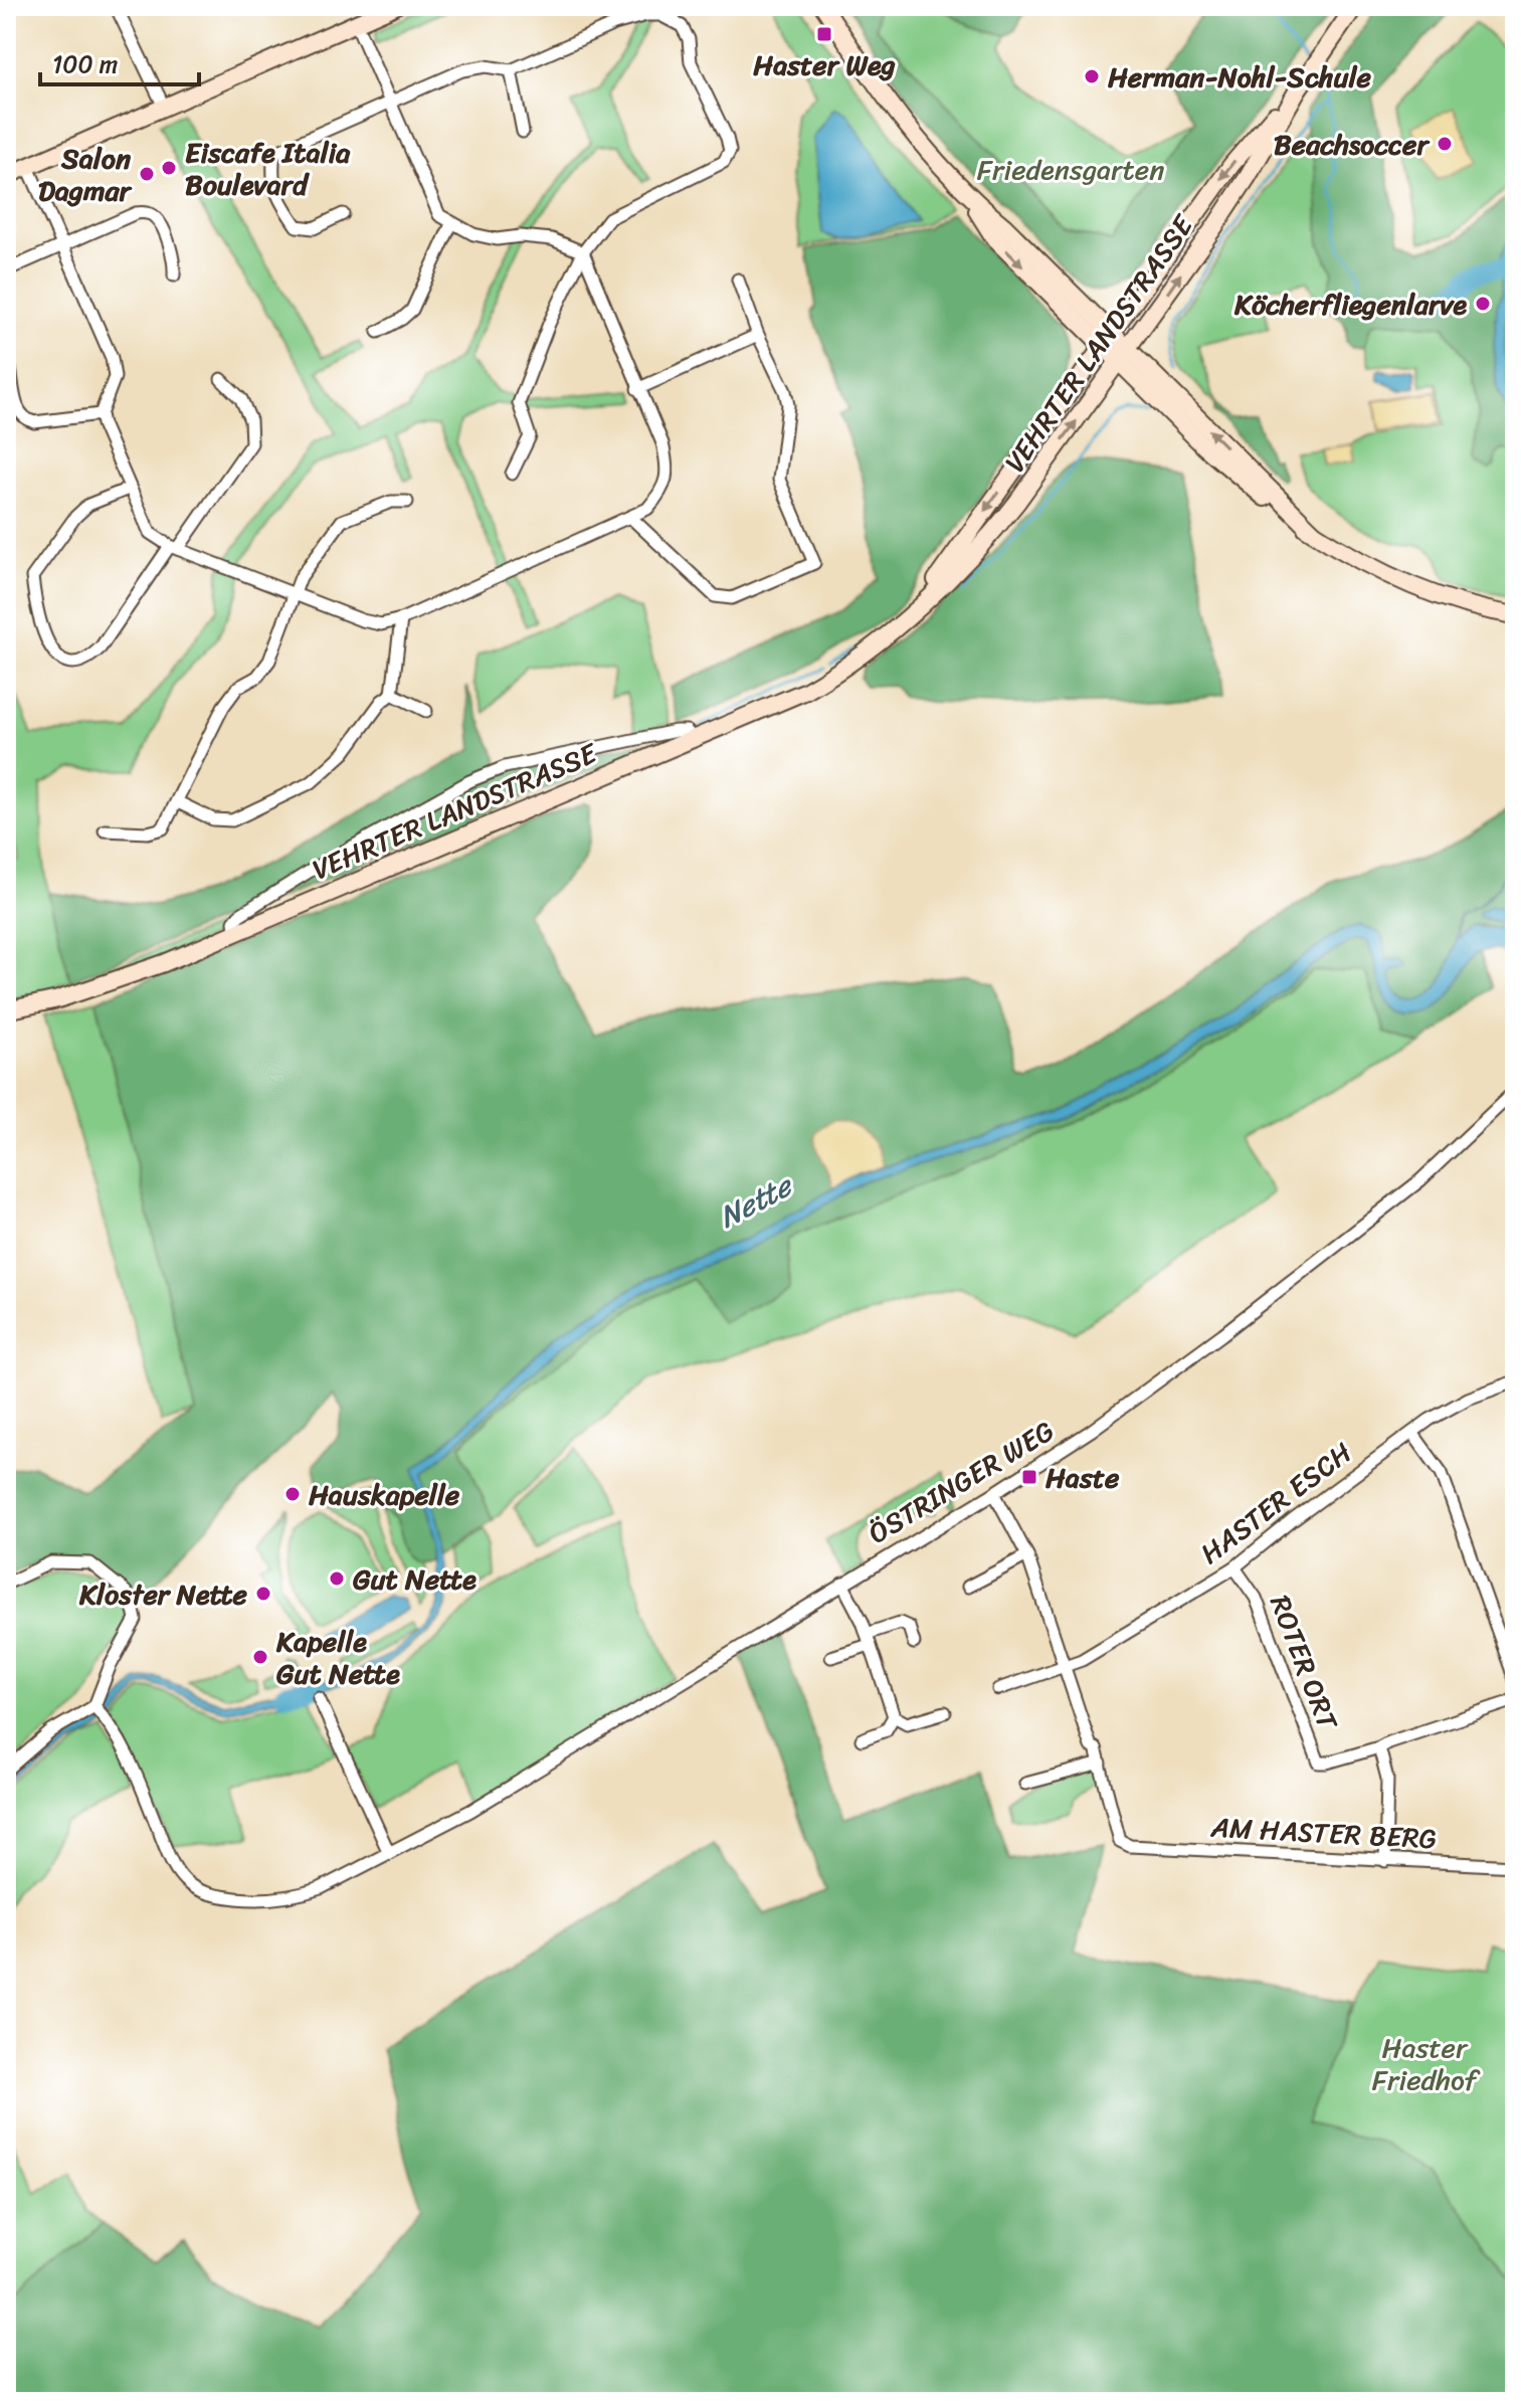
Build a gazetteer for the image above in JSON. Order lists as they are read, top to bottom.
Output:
{
  "streets": {
    "main road": ["VEHRTER LANDSTRASSE"],
    "street": [
      "ÖSTRINGER WEG",
      "HASTER ESCH",
      "ROTER ORT",
      "AM HASTER BERG"
    ]
  },
  "crossings": [
    ["HASTER ESCH", "ROTER ORT"]
  ],
  "water": ["Nette"],
  "parks": ["Friedensgarten", "Haster Friedhof"],
  "places": {
    "transit": ["Haster Weg", "Haste"],
    "other": [
      "Herman-Nohl-Schule",
      "Beachsoccer",
      "Eiscafe Italia Boulevard",
      "Salon Dagmar",
      "Köcherfliegenlarve",
      "Hauskapelle",
      "Gut Nette",
      "Kloster Nette",
      "Kapelle Gut Nette"
    ]
  },
  "scale_bar": "100 m"
}
